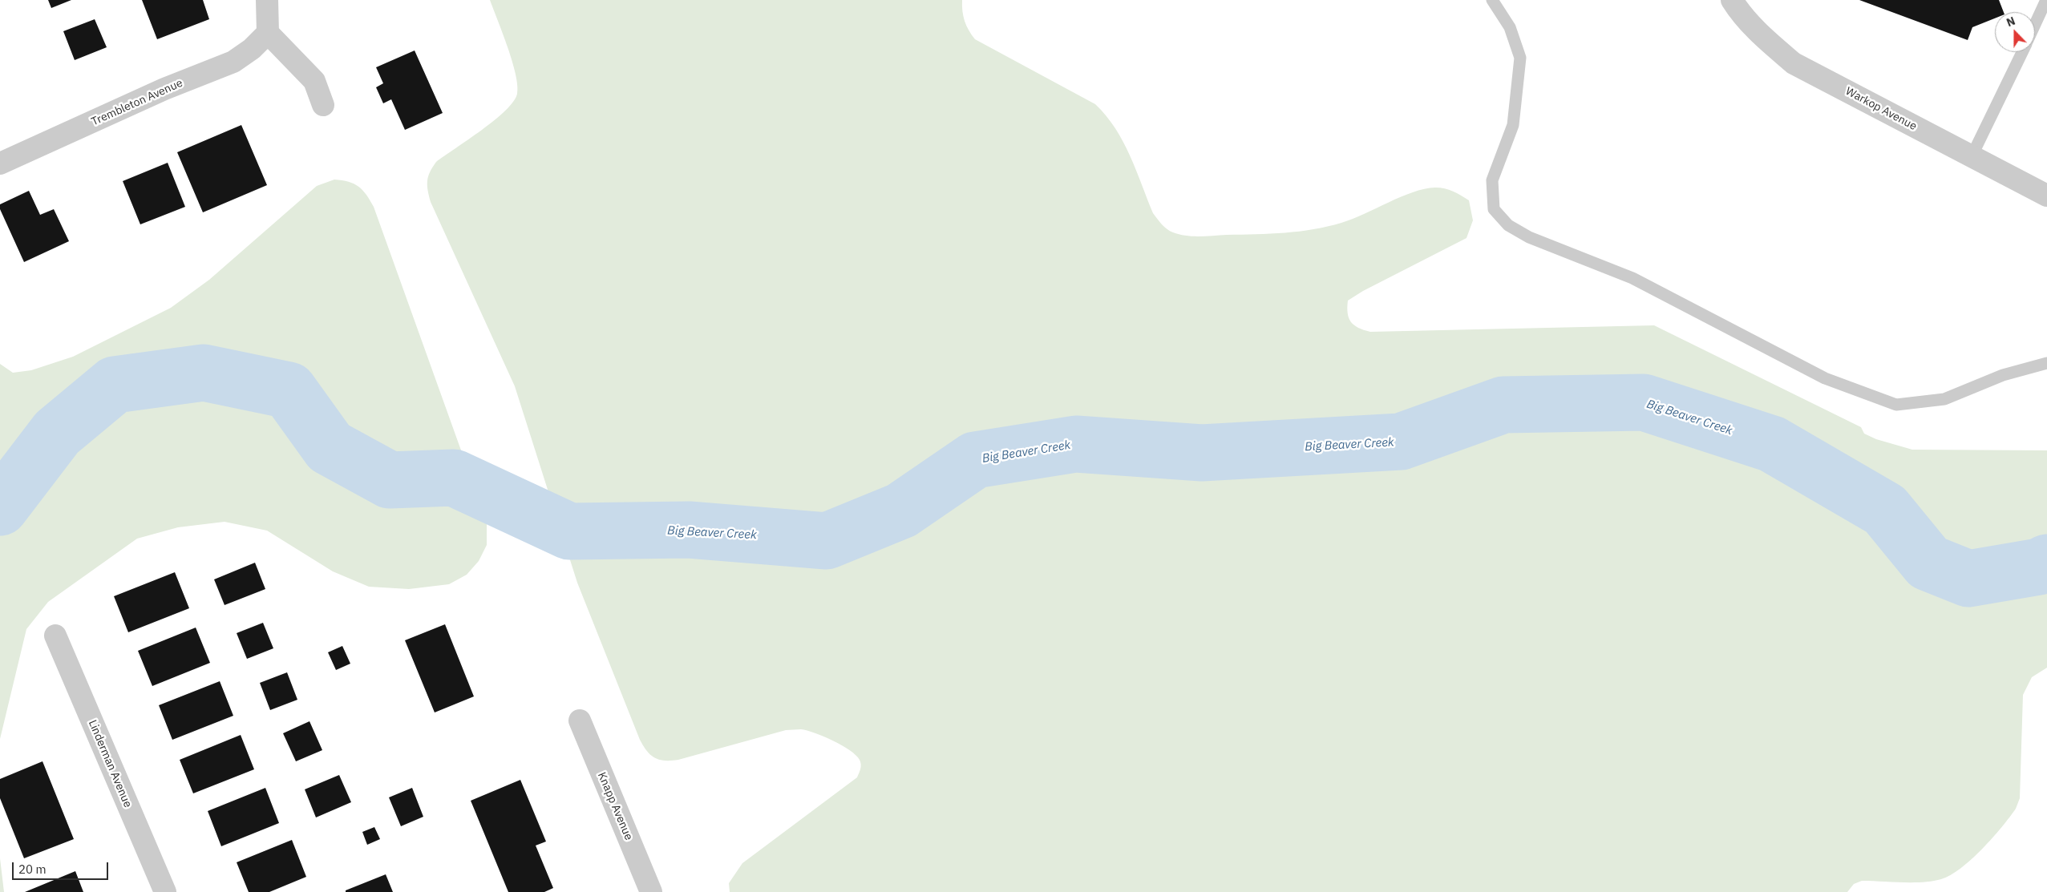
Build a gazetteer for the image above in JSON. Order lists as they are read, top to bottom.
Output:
{
  "streets": {
    "street": [
      "Trembleton Avenue",
      "Warkop Avenue",
      "Linderman Avenue",
      "Knapp Avenue"
    ]
  },
  "water": ["Big Beaver Creek"],
  "scale_bar": "20 m",
  "north": "top"
}
